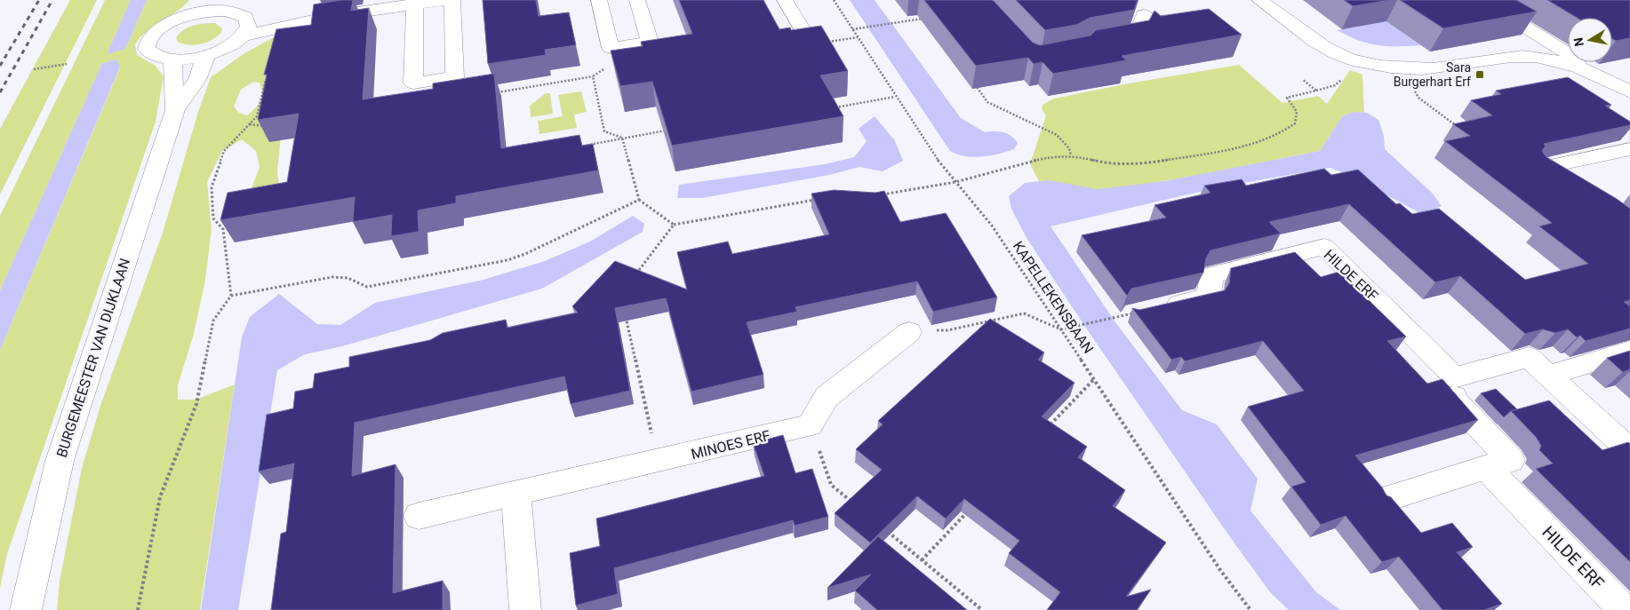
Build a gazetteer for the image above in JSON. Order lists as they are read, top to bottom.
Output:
{
  "streets": {
    "street": ["HILDE ERF", "BURGEMEESTER VAN DIJKLAAN", "MINOES ERF"],
    "path": ["KAPELLEKENSBAAN"]
  },
  "places": {
    "transit": ["Sara Burgerhart Erf"]
  },
  "north": "left"
}
